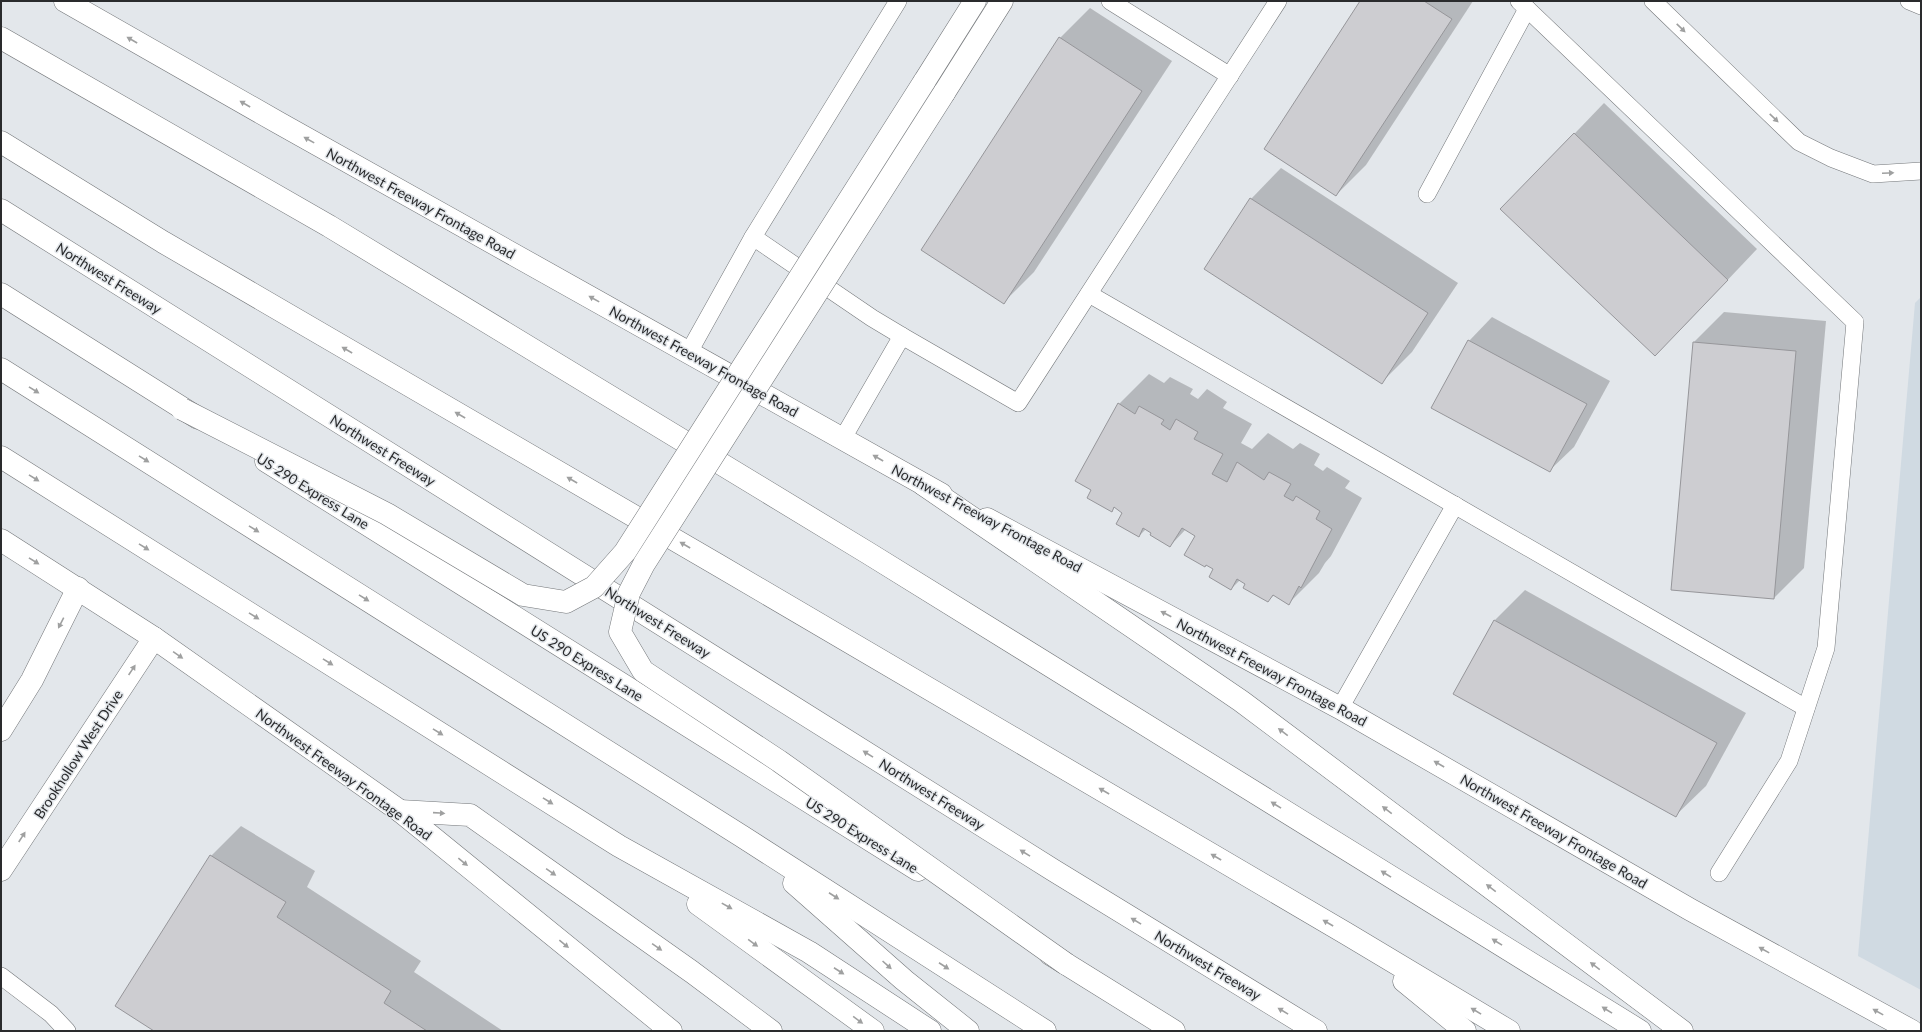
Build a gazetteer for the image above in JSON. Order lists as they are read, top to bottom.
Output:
{
  "streets": {
    "main road": [
      "Northwest Freeway Frontage Road",
      "Northwest Freeway",
      "US 290 Express Lane",
      "Brookhollow West Drive"
    ]
  },
  "crossings": [
    ["Northwest Freeway Frontage Road", "Brookhollow West Drive"]
  ]
}
